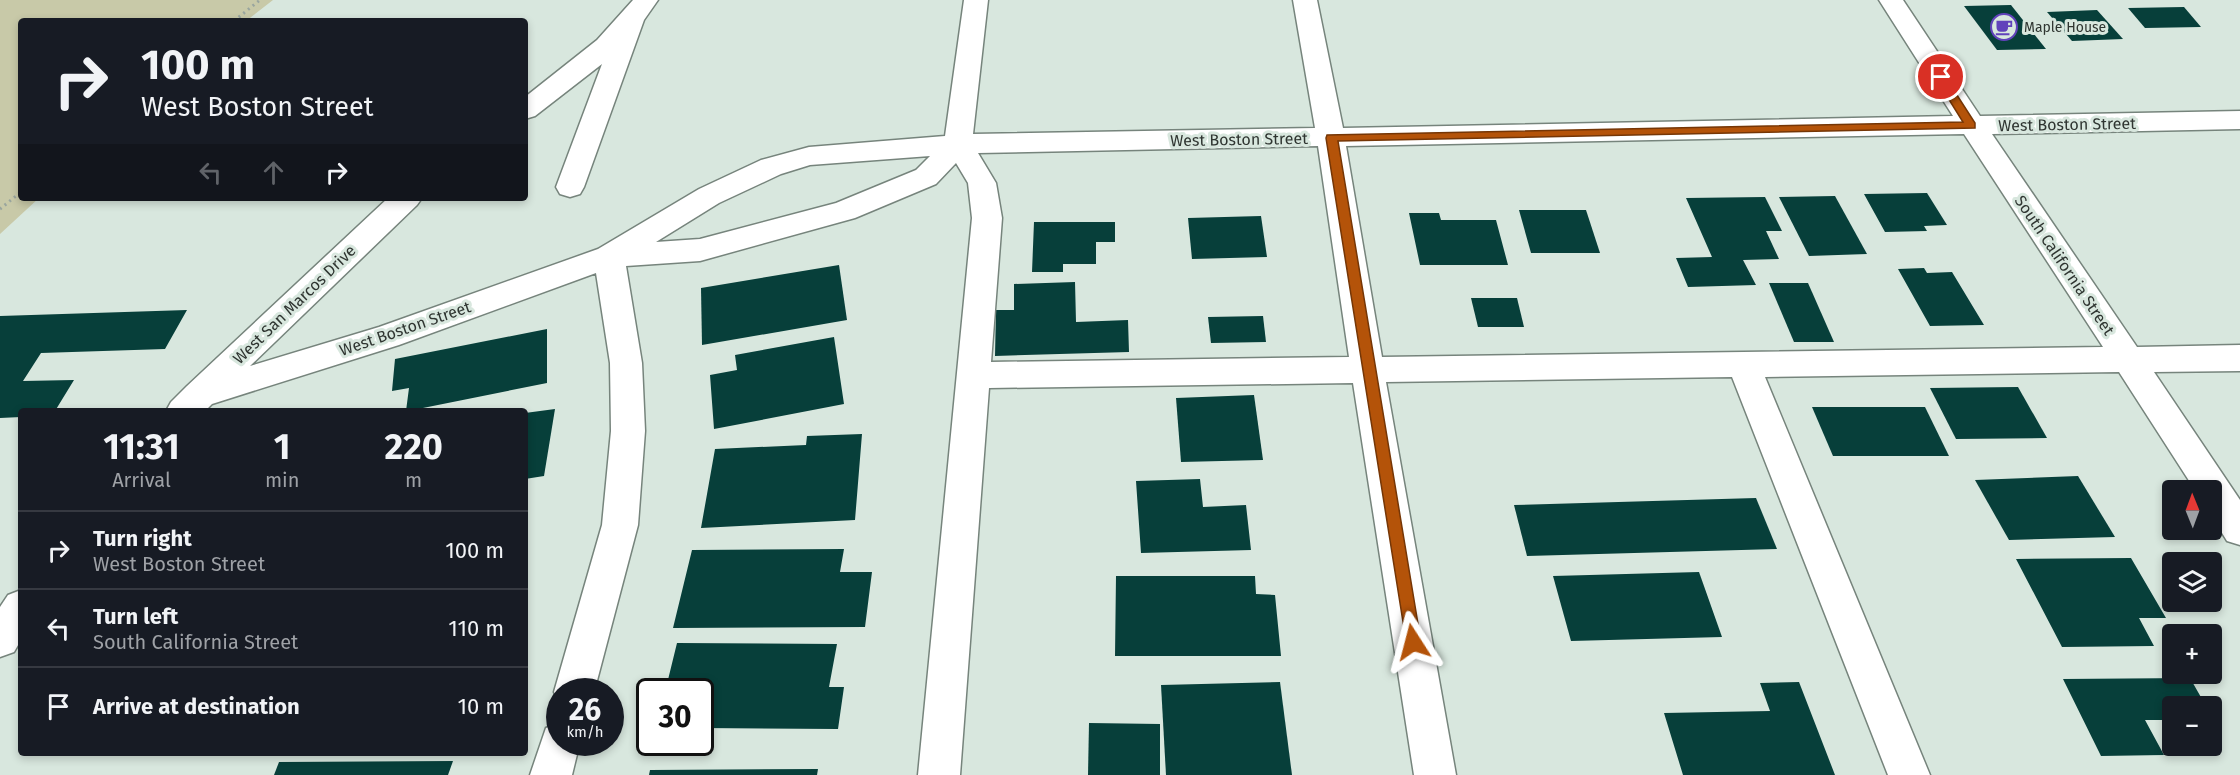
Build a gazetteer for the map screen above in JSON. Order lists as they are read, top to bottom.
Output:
{
  "streets": {
    "street": ["West Boston Street", "South California Street", "West San Marcos Drive"]
  },
  "crossings": [
    ["West Boston Street", "South California Street"],
    ["West Boston Street", "West San Marcos Drive"]
  ],
  "places": {
    "cafe": ["Maple House"]
  },
  "north": "top",
  "page": {
    "turn": ["100 m", "West Boston Street"],
    "eta": [
      "11:31",
      "Arrival",
      "1",
      "min",
      "220",
      "m"
    ],
    "map_buttons": ["+", "−"],
    "list": [
      {
        "name": "Turn right",
        "note": "West Boston Street",
        "value": "100 m"
      },
      {
        "name": "Turn left",
        "note": "South California Street",
        "value": "110 m"
      },
      {
        "name": "Arrive at destination",
        "value": "10 m"
      }
    ],
    "speed": "26 km/h",
    "limit": "30"
  }
}
